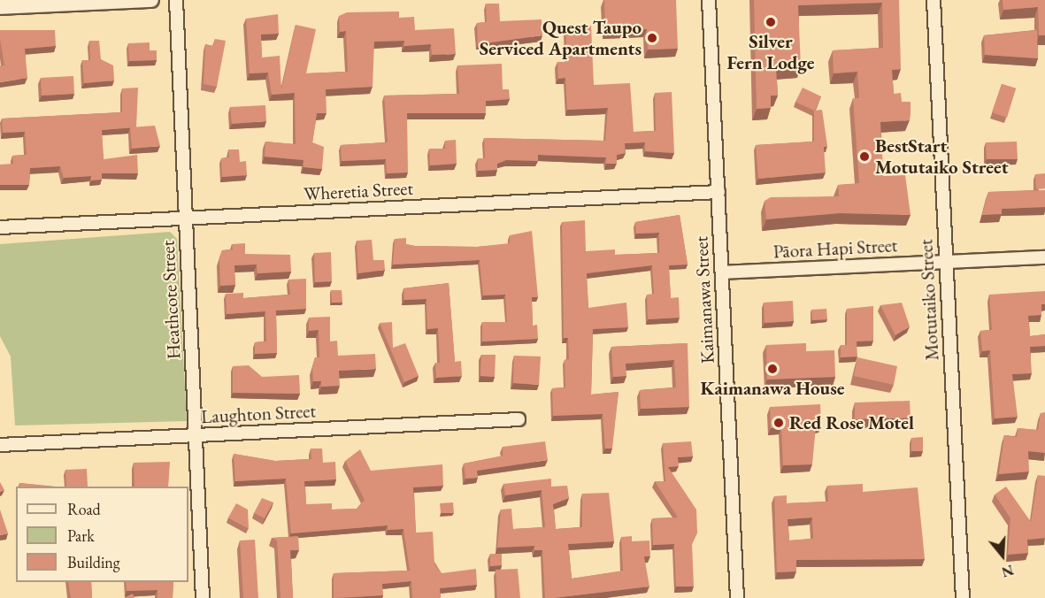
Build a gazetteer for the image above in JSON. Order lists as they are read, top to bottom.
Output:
{
  "streets": {
    "street": [
      "Wheretia Street",
      "Pāora Hapi Street",
      "Heathcote Street",
      "Kaimanawa Street",
      "Motutaiko Street",
      "Laughton Street"
    ]
  },
  "crossings": [
    ["Wheretia Street", "Heathcote Street"],
    ["Wheretia Street", "Kaimanawa Street"],
    ["Pāora Hapi Street", "Kaimanawa Street"],
    ["Pāora Hapi Street", "Motutaiko Street"],
    ["Heathcote Street", "Laughton Street"]
  ],
  "places": [
    "Silver Fern Lodge",
    "Quest Taupo Serviced Apartments",
    "BestStart Motutaiko Street",
    "Kaimanawa House",
    "Red Rose Motel"
  ],
  "legend": ["Road", "Park", "Building"],
  "north": "bottom"
}
